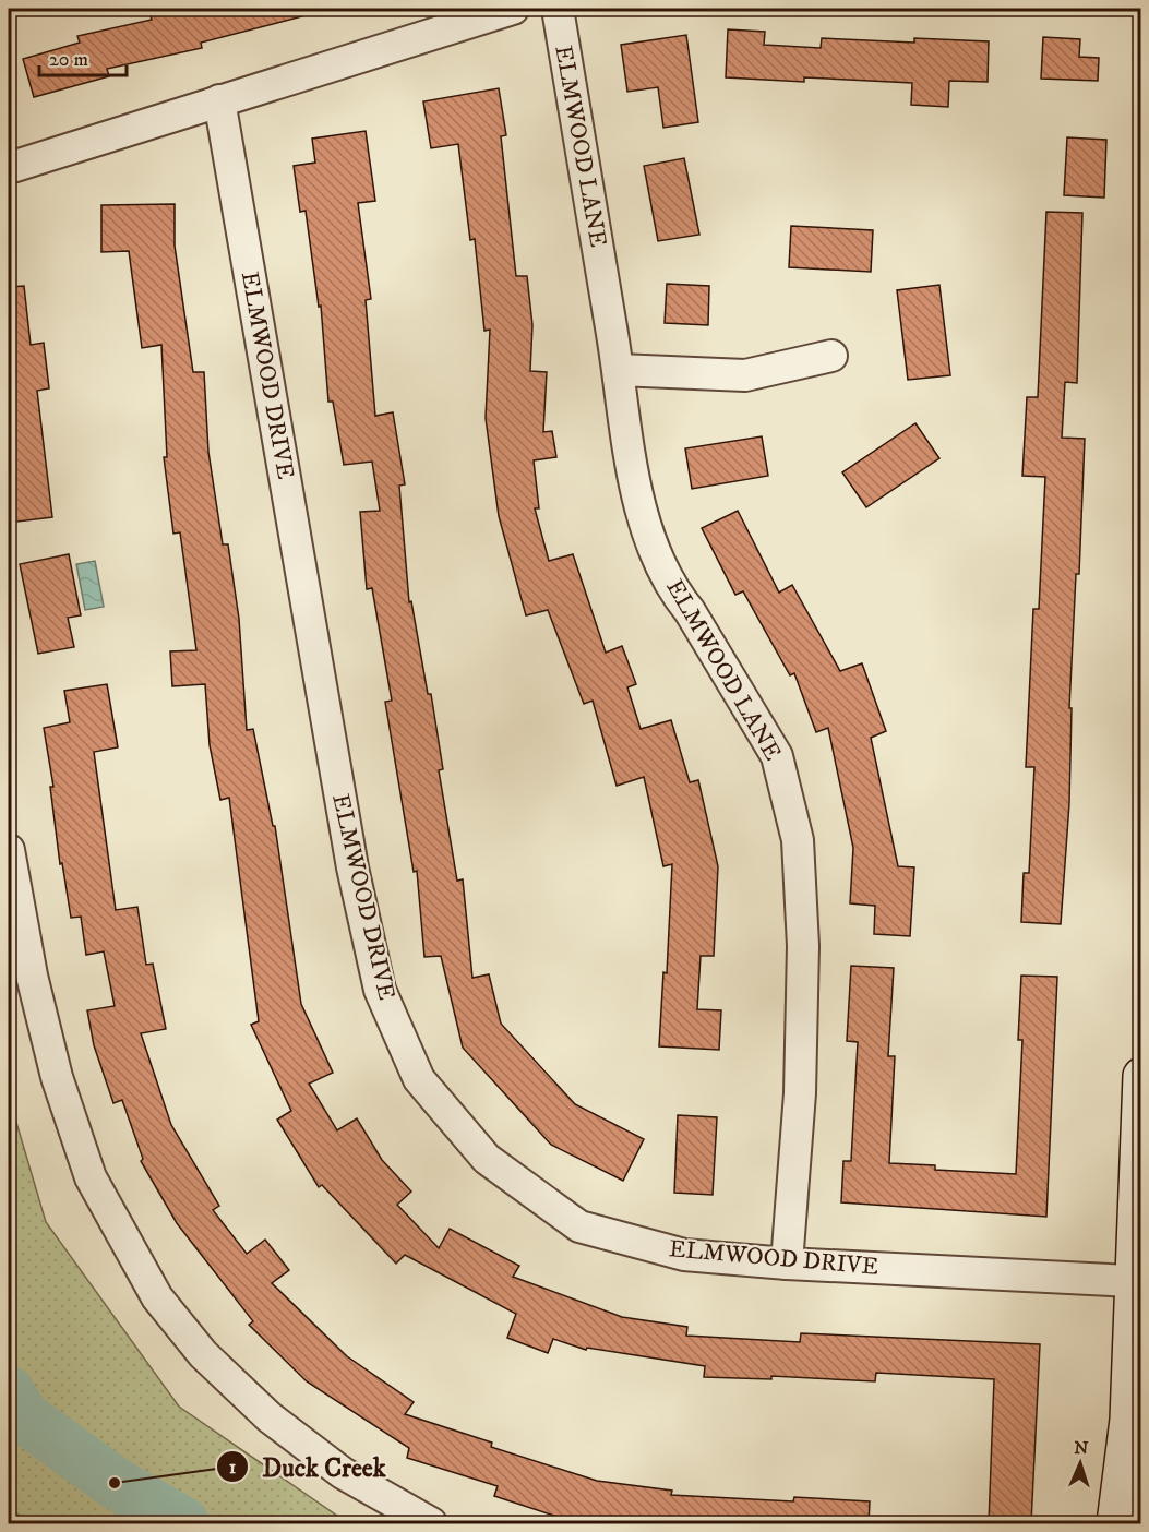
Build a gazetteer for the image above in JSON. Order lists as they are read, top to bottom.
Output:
{
  "streets": {
    "street": ["ELMWOOD LANE", "ELMWOOD DRIVE"]
  },
  "crossings": [
    ["ELMWOOD LANE", "ELMWOOD DRIVE"]
  ],
  "places": ["Duck Creek"],
  "scale_bar": "20 m",
  "north": "top"
}
